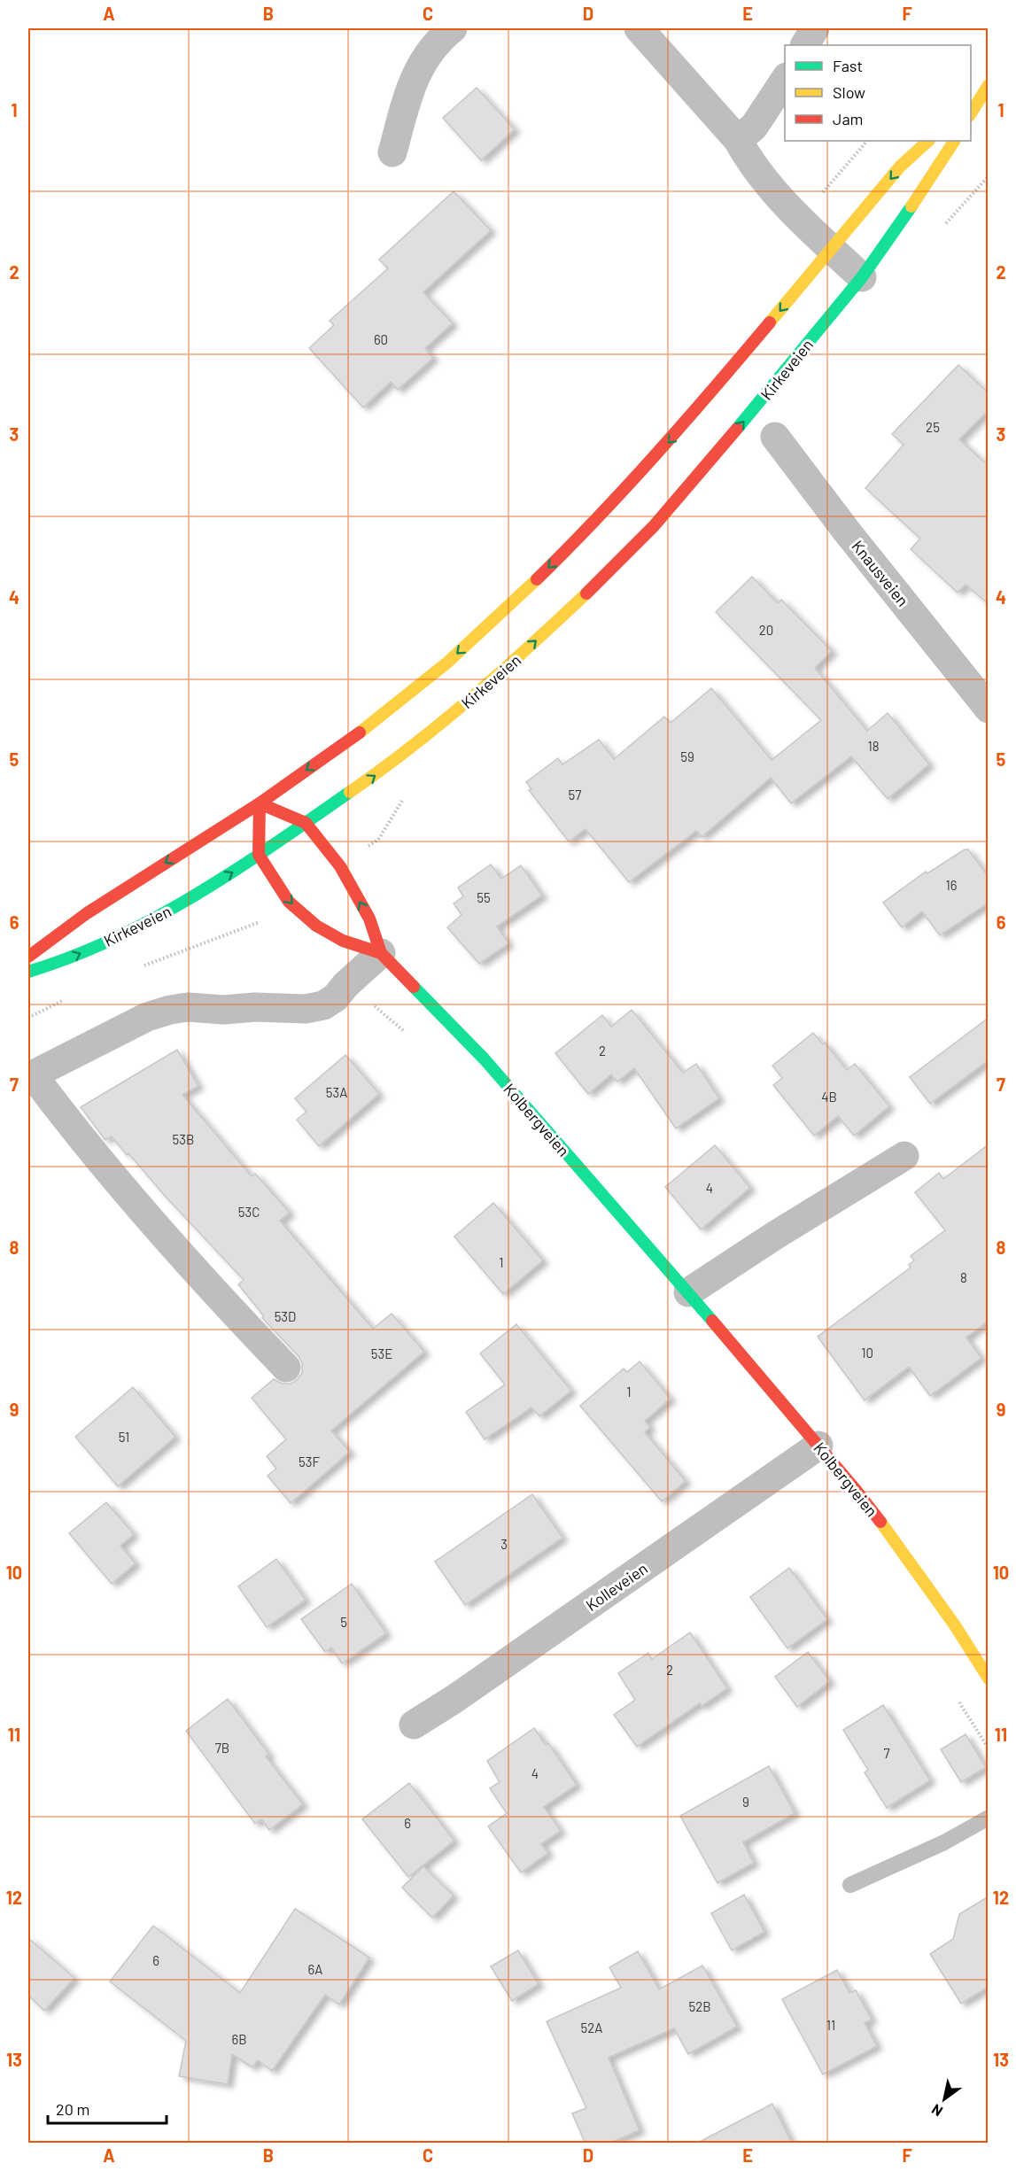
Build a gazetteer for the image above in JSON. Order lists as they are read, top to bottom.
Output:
{
  "streets": {
    "main road": ["Kirkeveien", "Kolbergveien"],
    "street": ["Knausveien", "Kolleveien"]
  },
  "crossings": [
    ["Kirkeveien", "Kolbergveien"],
    ["Kolbergveien", "Kolleveien"]
  ],
  "house_numbers": [
    "60",
    "25",
    "20",
    "18",
    "59",
    "57",
    "16",
    "55",
    "2",
    "53A",
    "4B",
    "53B",
    "4",
    "53C",
    "1",
    "8",
    "53D",
    "10",
    "53E",
    "1",
    "51",
    "53F",
    "3",
    "5",
    "2",
    "7B",
    "7",
    "4",
    "9",
    "6",
    "6",
    "6A",
    "52B",
    "11",
    "52A",
    "6B"
  ],
  "legend": ["Fast", "Slow", "Jam"],
  "scale_bar": "20 m",
  "north": "bottom left",
  "grid": {
    "columns": [
      "A",
      "B",
      "C",
      "D",
      "E",
      "F"
    ],
    "rows": [
      "1",
      "2",
      "3",
      "4",
      "5",
      "6",
      "7",
      "8",
      "9",
      "10",
      "11",
      "12",
      "13"
    ]
  }
}
